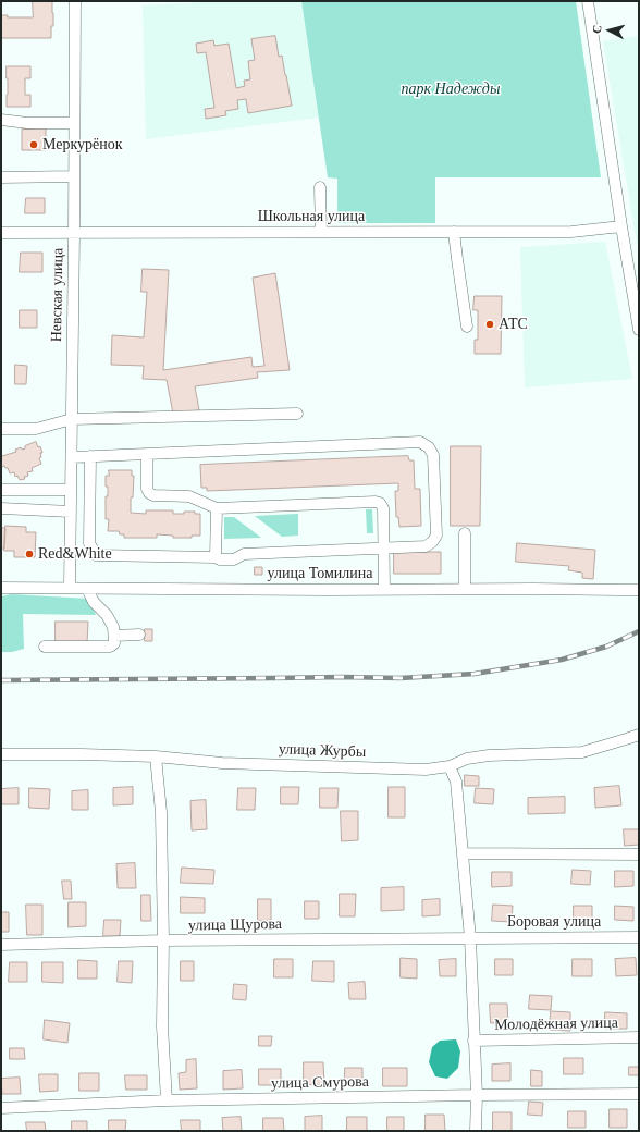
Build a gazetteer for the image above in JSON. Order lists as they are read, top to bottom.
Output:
{
  "streets": {
    "street": [
      "Школьная улица",
      "Невская улица",
      "улица Томилина",
      "улица Журбы",
      "Боровая улица",
      "улица Щурова",
      "Молодёжная улица",
      "улица Смурова"
    ]
  },
  "crossings": [
    ["Школьная улица", "Невская улица"],
    ["Невская улица", "улица Томилина"],
    ["Боровая улица", "улица Щурова"]
  ],
  "parks": ["парк Надежды"],
  "places": ["Меркурёнок", "АТС", "Red&White"],
  "north": "left"
}
